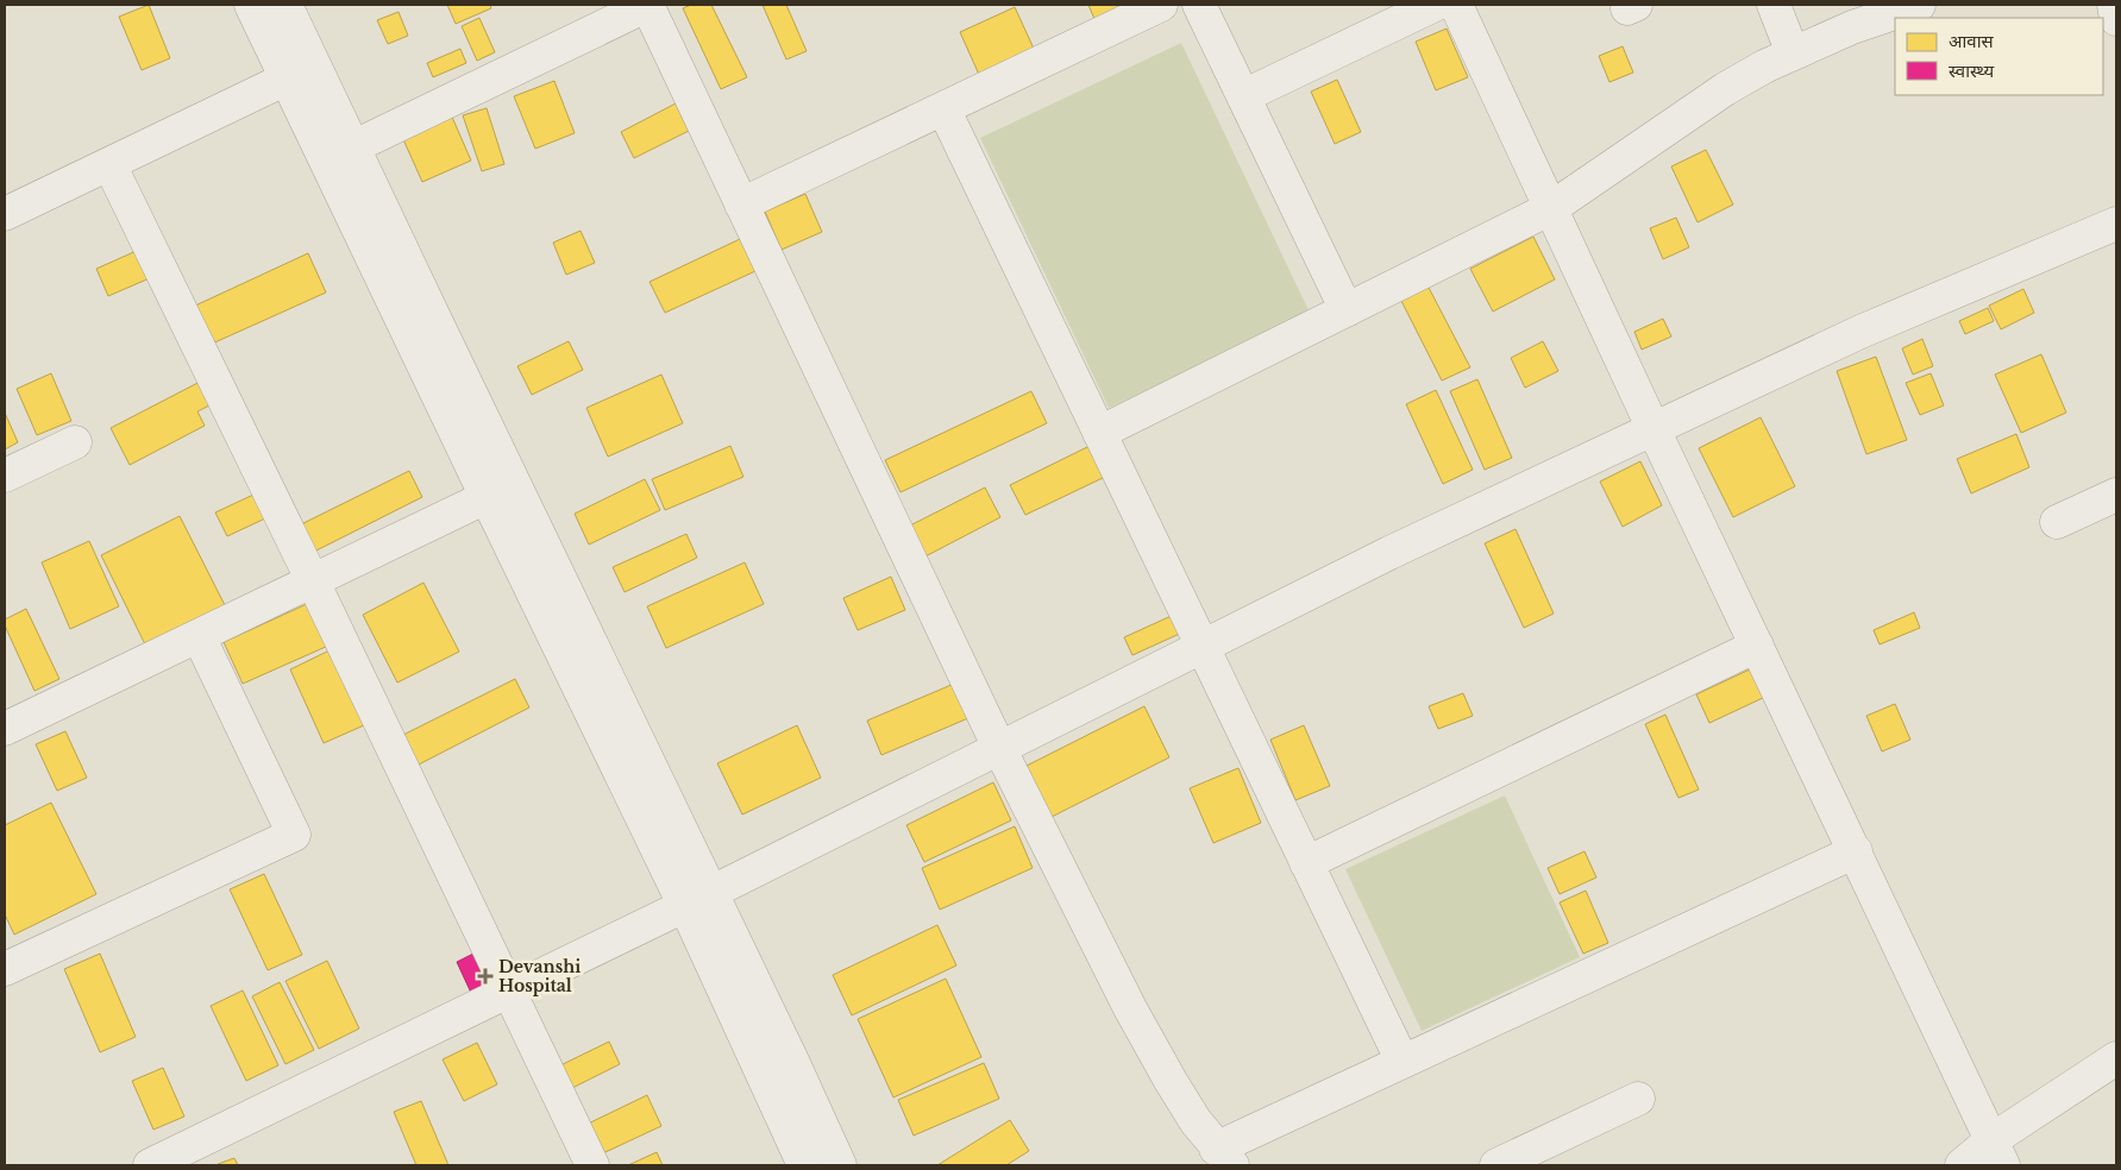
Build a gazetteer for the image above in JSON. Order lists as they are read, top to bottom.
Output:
{
  "places": {
    "health": ["Devanshi Hospital"]
  },
  "legend": ["आवास", "स्वास्थ्य"]
}
